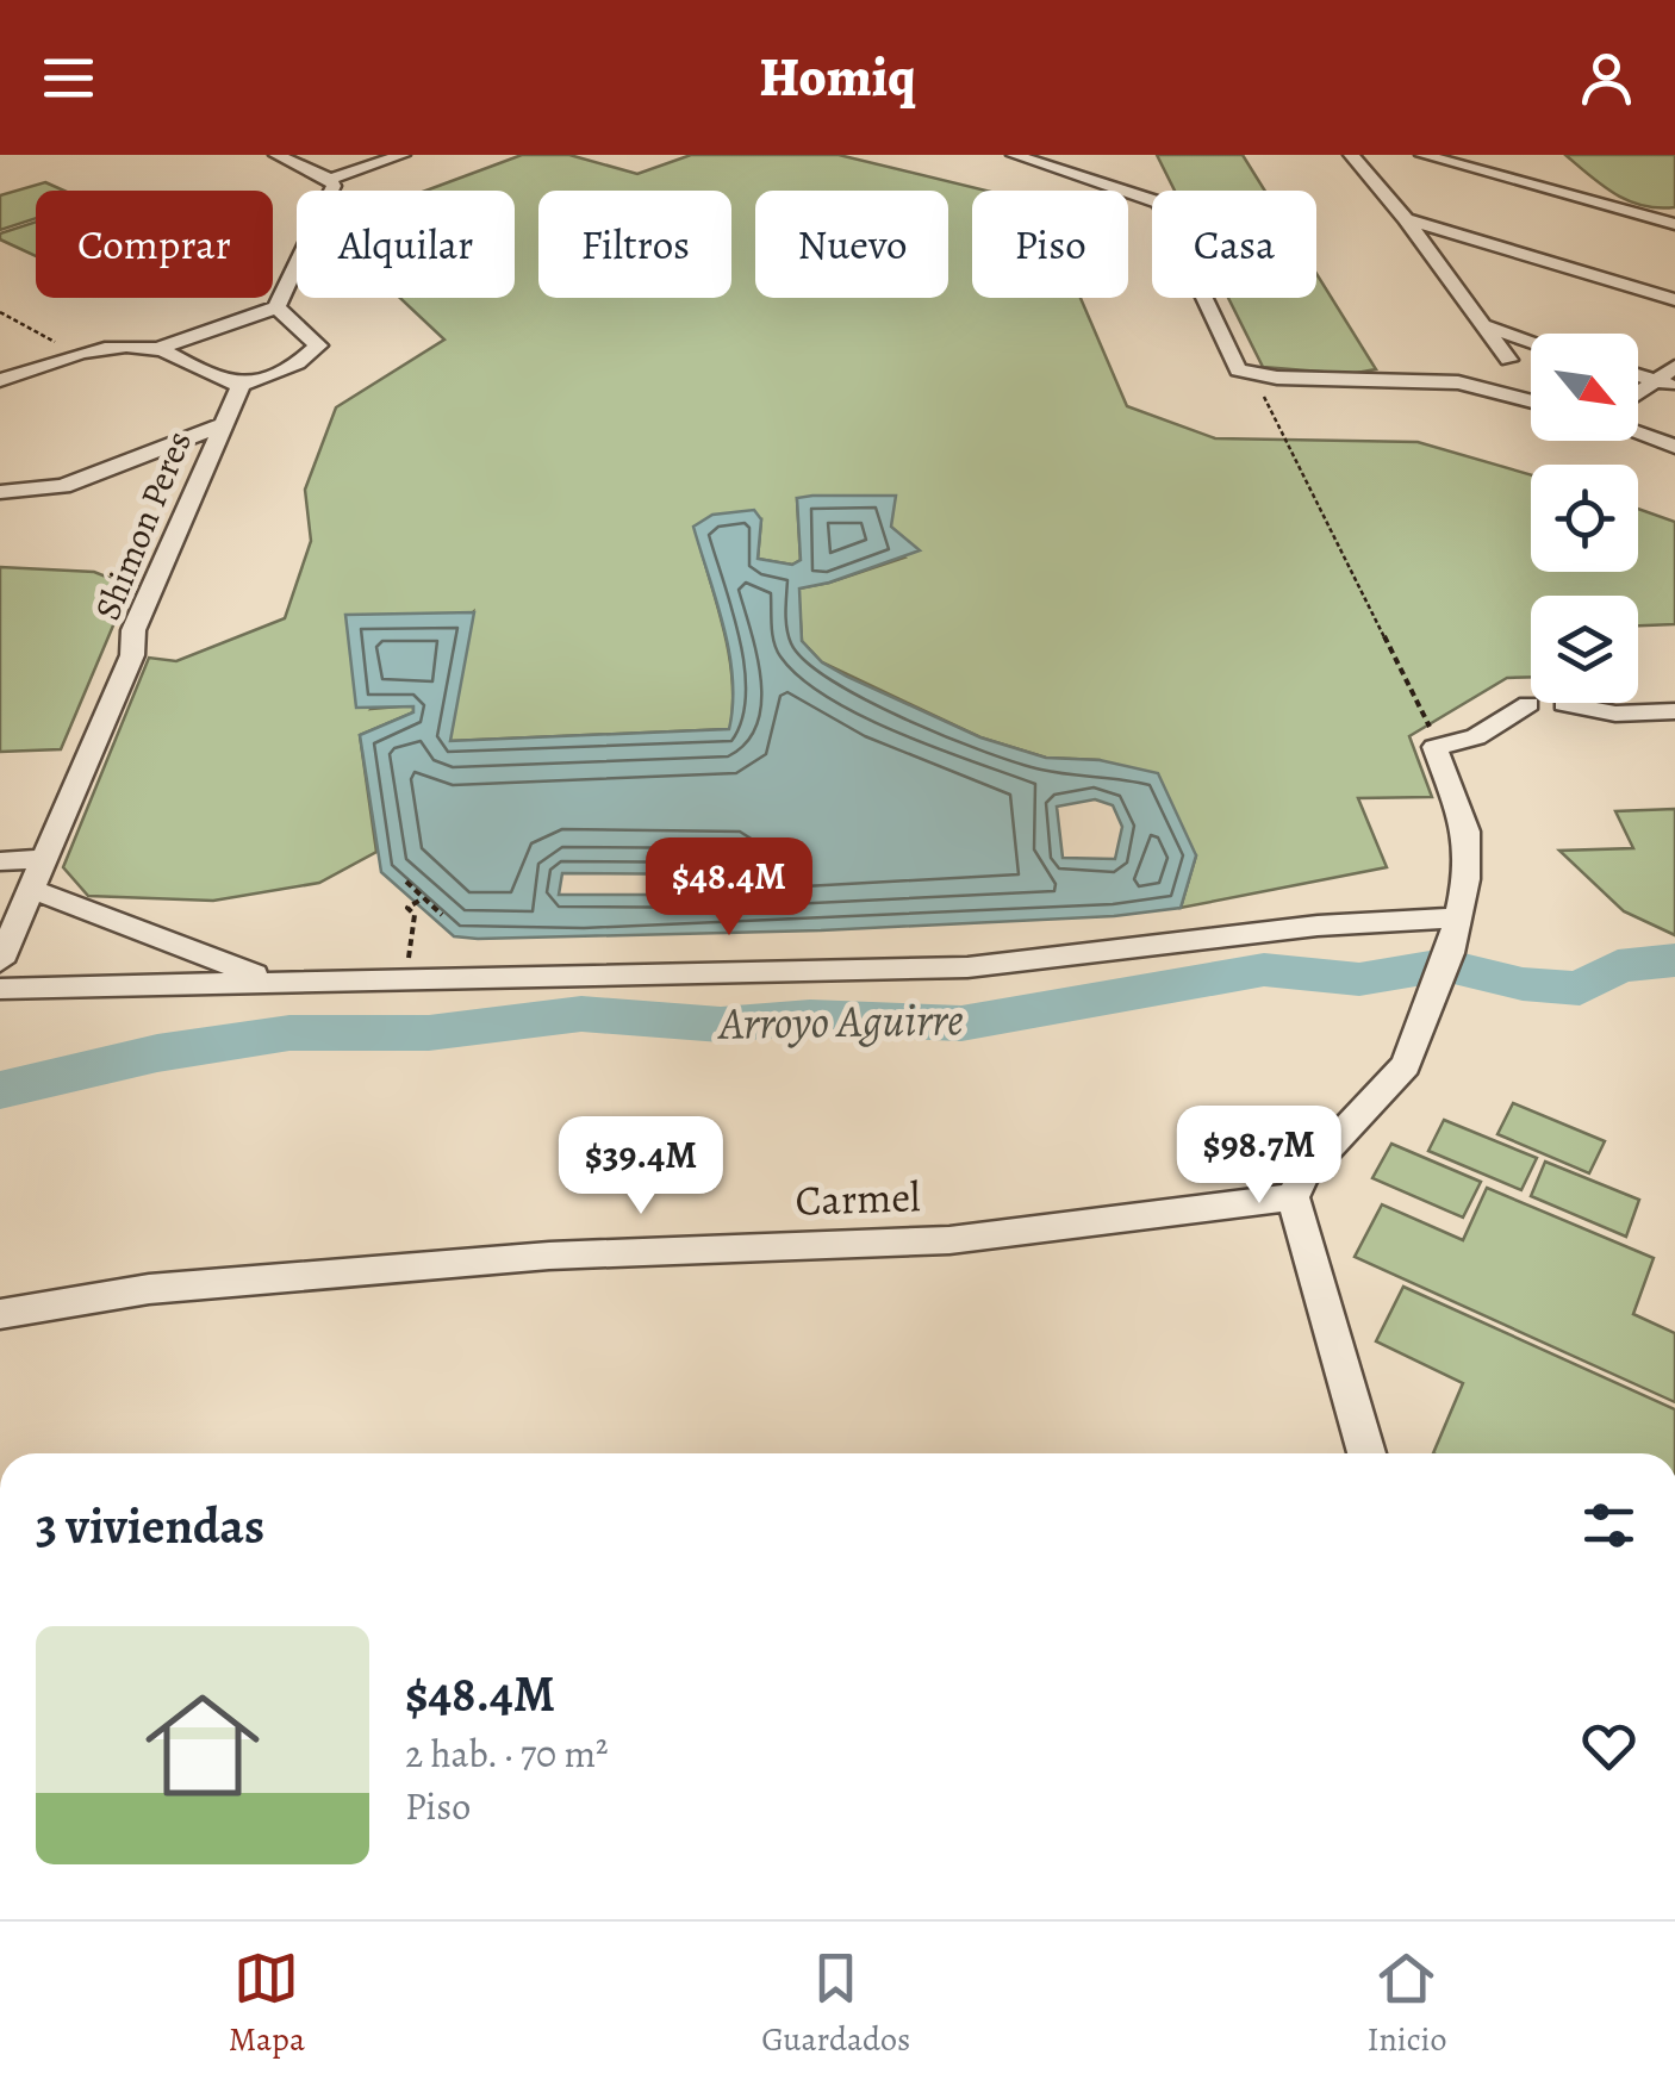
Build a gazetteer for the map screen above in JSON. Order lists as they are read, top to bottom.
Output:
{
  "streets": {
    "street": ["Shimon Peres", "Carmel"]
  },
  "water": ["Arroyo Aguirre"],
  "north": "bottom right",
  "page": {
    "header": "Homiq",
    "chip": [
      "Comprar",
      "Alquilar",
      "Filtros",
      "Nuevo",
      "Piso",
      "Casa"
    ],
    "price": ["$48.4M", "$98.7M", "$39.4M"],
    "heading": "3 viviendas",
    "list": [
      {
        "name": "$48.4M",
        "note": "2 hab. · 70 m² · Piso"
      }
    ],
    "tabs": ["Mapa", "Guardados", "Inicio"]
  }
}
